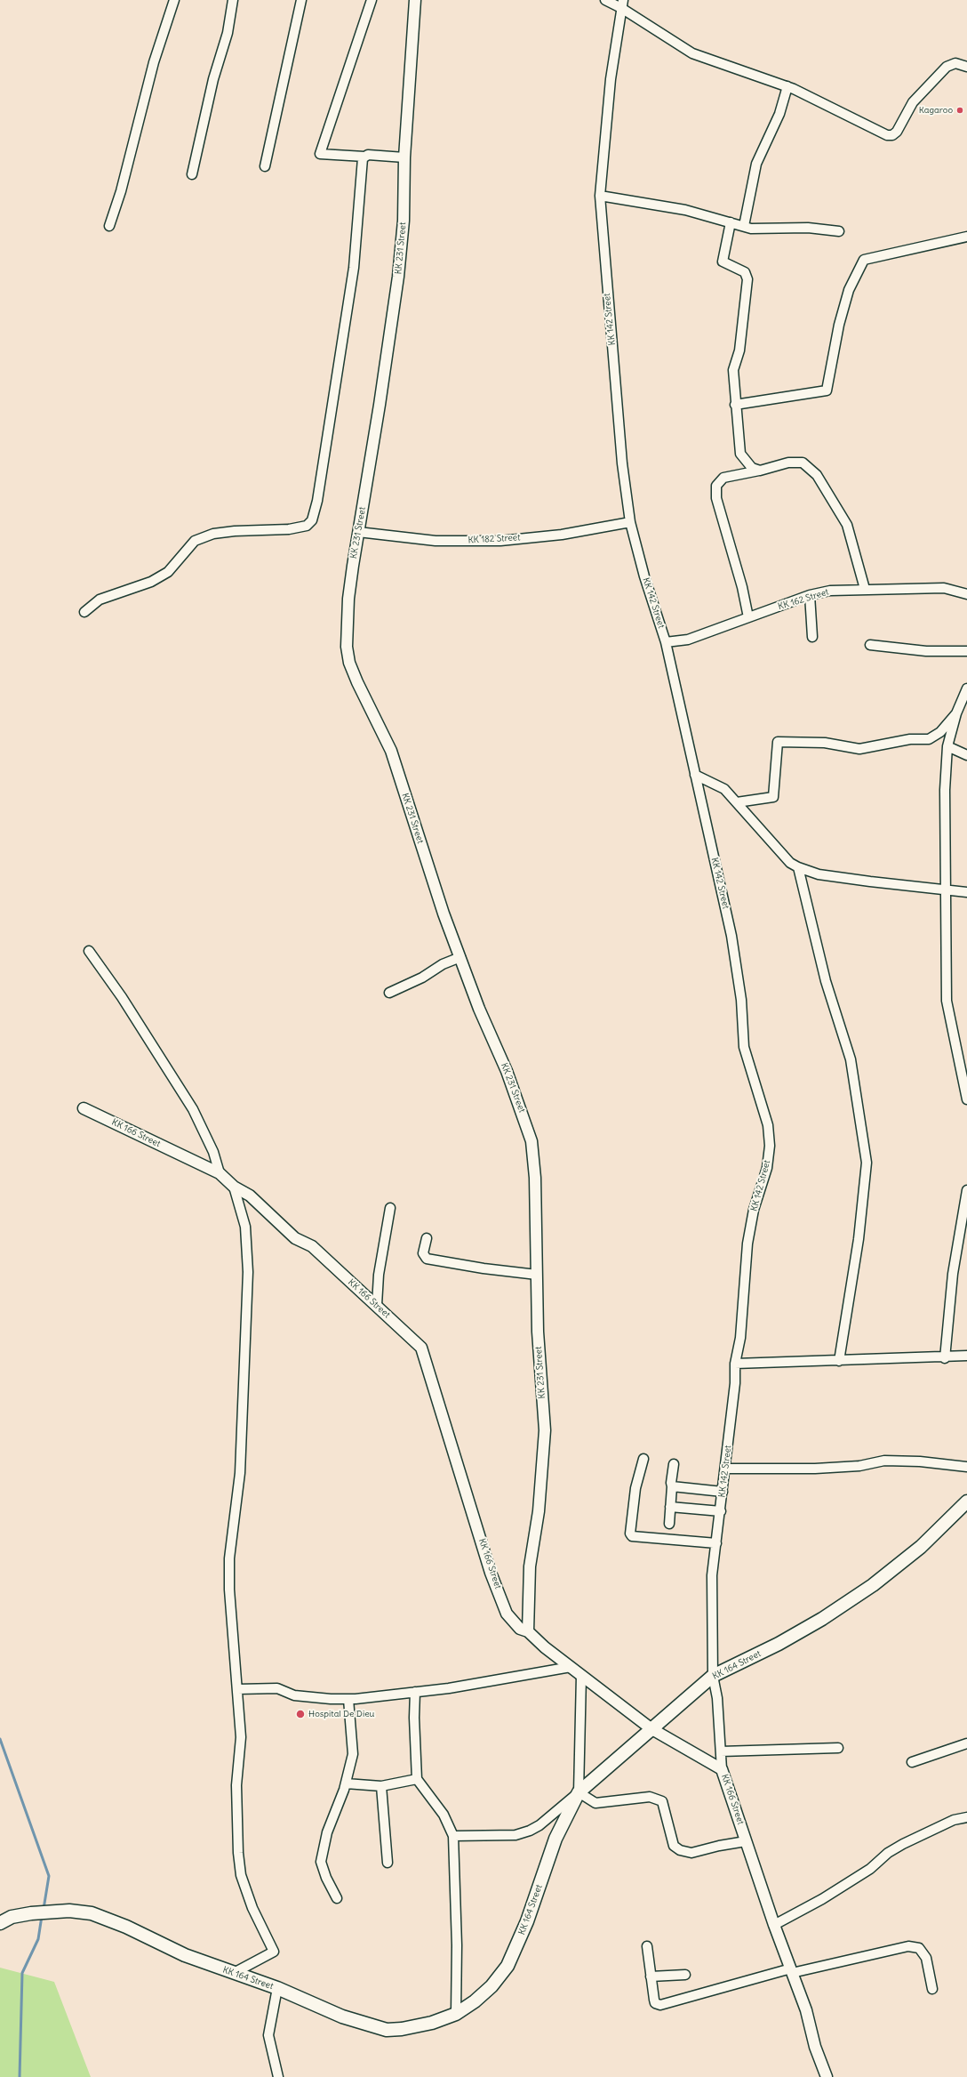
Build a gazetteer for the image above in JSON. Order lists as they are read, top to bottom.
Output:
{
  "streets": {
    "main road": ["KK 164 Street"],
    "street": [
      "KK 231 Street",
      "KK 142 Street",
      "KK 182 Street",
      "KK 162 Street",
      "KK 166 Street"
    ]
  },
  "crossings": [
    ["KK 231 Street", "KK 182 Street"],
    ["KK 231 Street", "KK 166 Street"],
    ["KK 142 Street", "KK 182 Street"],
    ["KK 142 Street", "KK 162 Street"],
    ["KK 142 Street", "KK 166 Street"],
    ["KK 142 Street", "KK 164 Street"],
    ["KK 166 Street", "KK 164 Street"]
  ],
  "places": ["Kagaroo", "Hospital De Dieu"]
}
